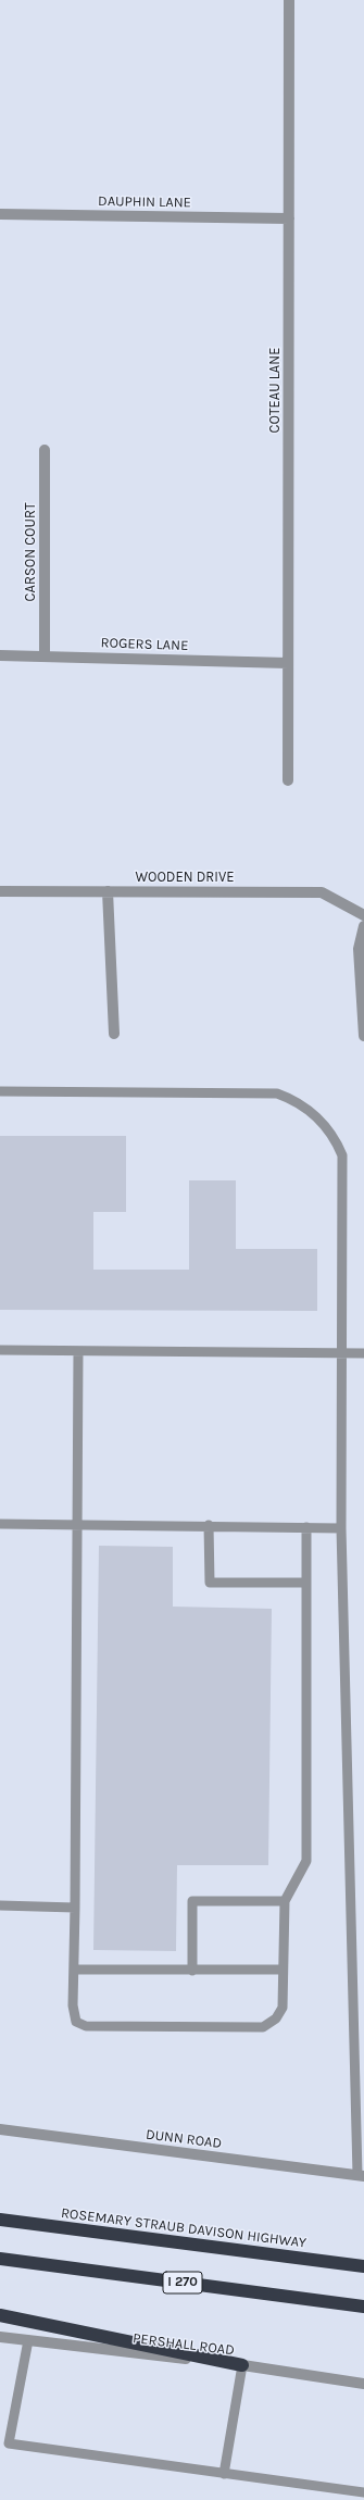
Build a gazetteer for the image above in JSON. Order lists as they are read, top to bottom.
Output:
{
  "streets": {
    "highway": ["ROSEMARY STRAUB DAVISON HIGHWAY", "I 270"],
    "street": [
      "DAUPHIN LANE",
      "COTEAU LANE",
      "CARSON COURT",
      "ROGERS LANE",
      "WOODEN DRIVE",
      "DUNN ROAD",
      "PERSHALL ROAD"
    ]
  },
  "crossings": [
    ["DAUPHIN LANE", "COTEAU LANE"],
    ["COTEAU LANE", "ROGERS LANE"],
    ["CARSON COURT", "ROGERS LANE"]
  ]
}
